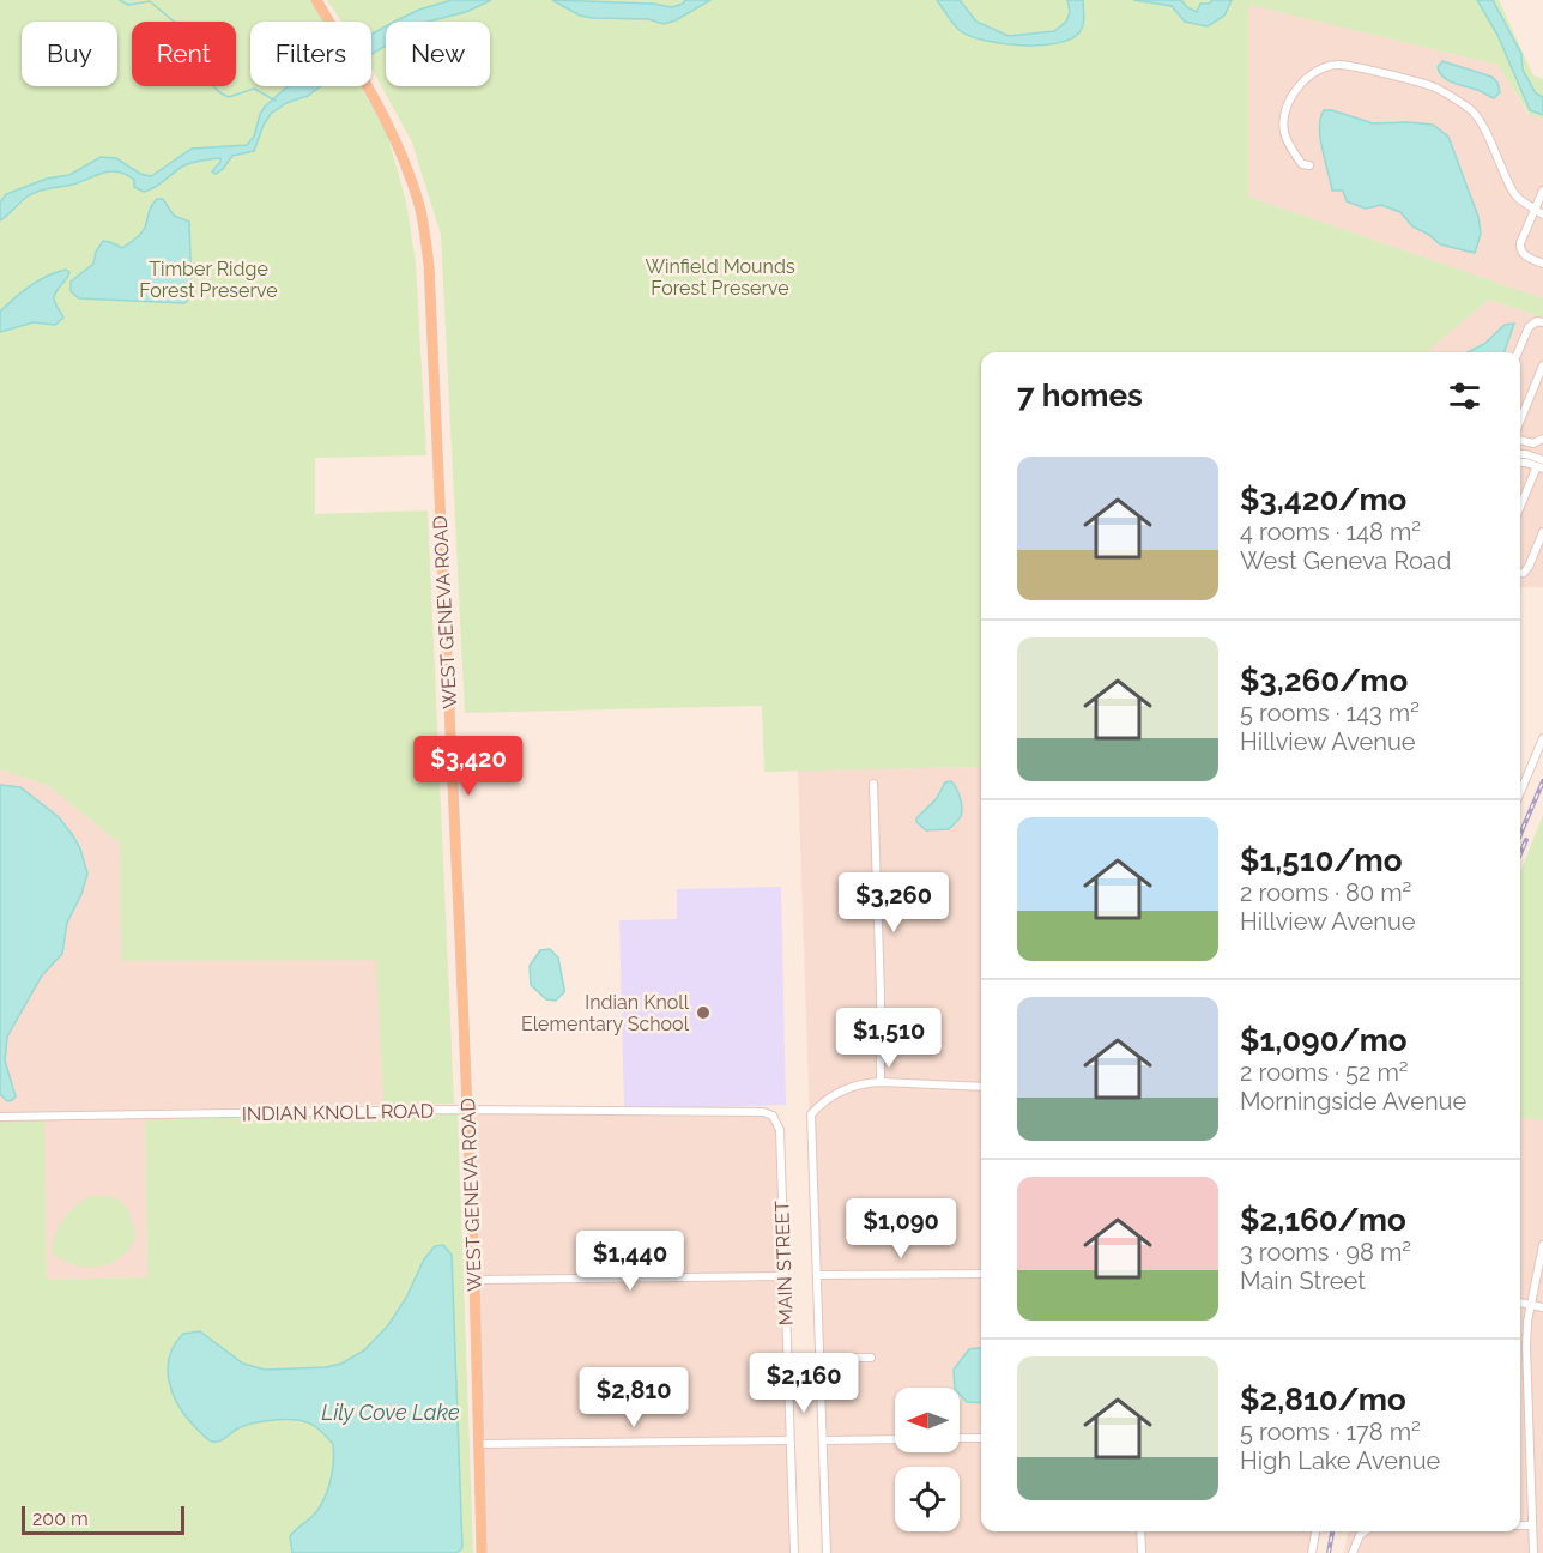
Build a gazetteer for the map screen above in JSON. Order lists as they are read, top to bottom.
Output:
{
  "streets": {
    "main road": ["WEST GENEVA ROAD"],
    "street": ["INDIAN KNOLL ROAD", "MAIN STREET"]
  },
  "crossings": [
    ["WEST GENEVA ROAD", "INDIAN KNOLL ROAD"],
    ["INDIAN KNOLL ROAD", "MAIN STREET"]
  ],
  "water": ["Lily Cove Lake"],
  "parks": ["Winfield Mounds Forest Preserve", "Timber Ridge Forest Preserve"],
  "places": ["Indian Knoll Elementary School"],
  "scale_bar": "200 m",
  "north": "left",
  "page": {
    "chip": [
      "Buy",
      "Rent",
      "Filters",
      "New"
    ],
    "heading": "7 homes",
    "list": [
      {
        "name": "$3,420/mo",
        "note": "4 rooms · 148 m² · West Geneva Road"
      },
      {
        "name": "$3,260/mo",
        "note": "5 rooms · 143 m² · Hillview Avenue"
      },
      {
        "name": "$1,510/mo",
        "note": "2 rooms · 80 m² · Hillview Avenue"
      },
      {
        "name": "$1,090/mo",
        "note": "2 rooms · 52 m² · Morningside Avenue"
      },
      {
        "name": "$2,160/mo",
        "note": "3 rooms · 98 m² · Main Street"
      },
      {
        "name": "$2,810/mo",
        "note": "5 rooms · 178 m² · High Lake Avenue"
      }
    ],
    "price": [
      "$3,420",
      "$3,260",
      "$1,510",
      "$1,090",
      "$1,440",
      "$2,160",
      "$2,810"
    ],
    "scale": "200 m"
  }
}
